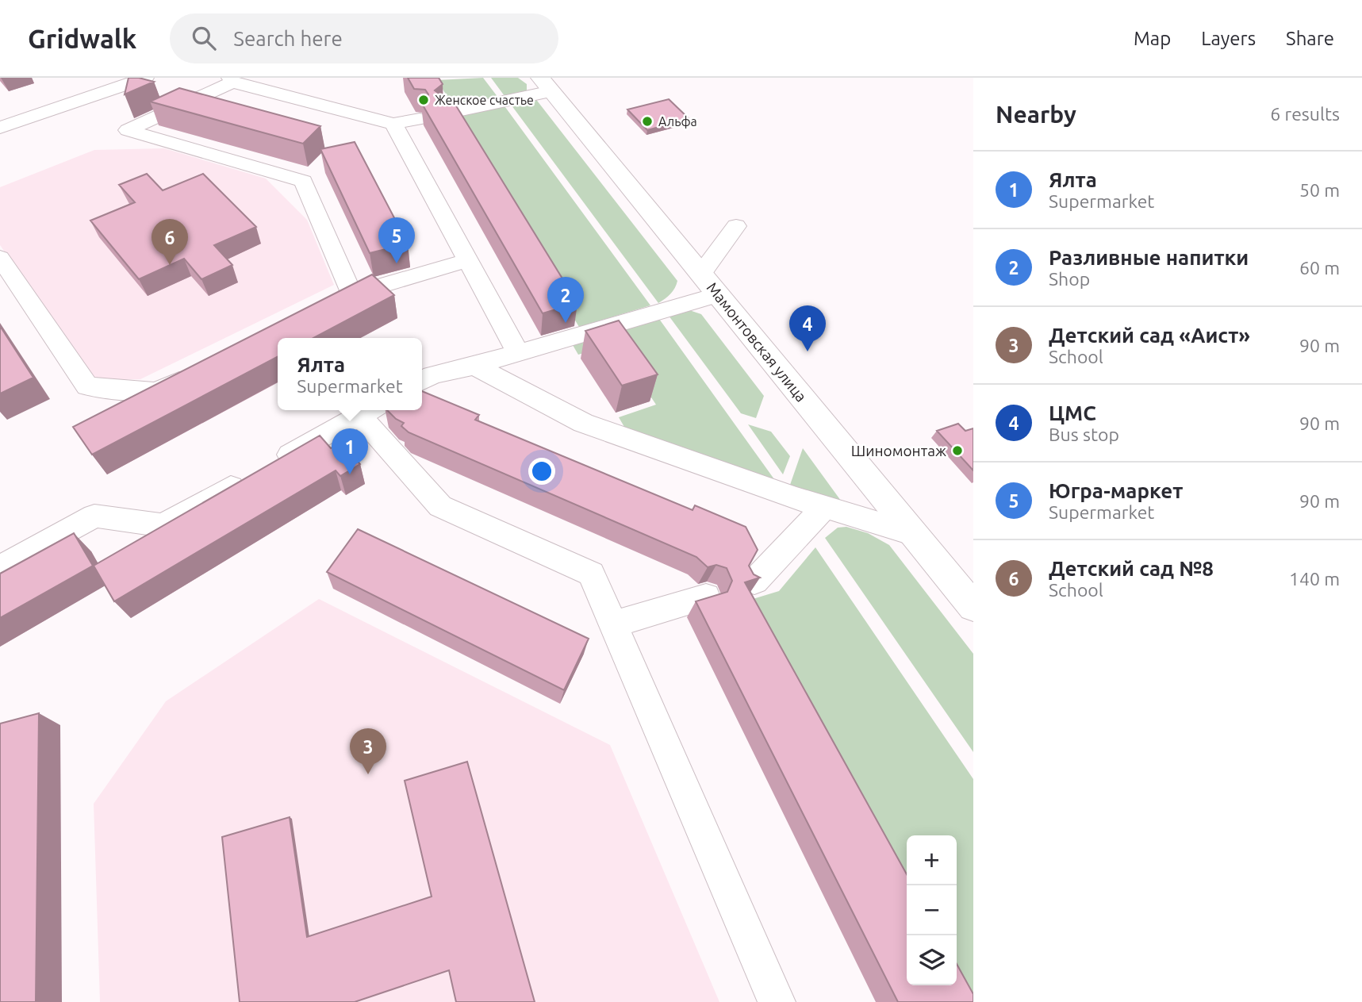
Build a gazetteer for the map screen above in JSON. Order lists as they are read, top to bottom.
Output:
{
  "streets": {
    "main road": ["Мамонтовская улица"]
  },
  "places": ["Женское счастье", "Альфа", "Шиномонтаж"],
  "page": {
    "header": "Gridwalk",
    "search": "Search here",
    "nav": ["Map", "Layers", "Share"],
    "heading": ["Nearby", "6 results"],
    "list": [
      {
        "mark": "1",
        "name": "Ялта",
        "note": "Supermarket",
        "value": "50 m"
      },
      {
        "mark": "2",
        "name": "Разливные напитки",
        "note": "Shop",
        "value": "60 m"
      },
      {
        "mark": "3",
        "name": "Детский сад «Аист»",
        "note": "School",
        "value": "90 m"
      },
      {
        "mark": "4",
        "name": "ЦМС",
        "note": "Bus stop",
        "value": "90 m"
      },
      {
        "mark": "5",
        "name": "Югра-маркет",
        "note": "Supermarket",
        "value": "90 m"
      },
      {
        "mark": "6",
        "name": "Детский сад №8",
        "note": "School",
        "value": "140 m"
      }
    ],
    "pins": [
      "5",
      "6",
      "2",
      "4",
      "1",
      "3"
    ],
    "popup": ["Ялта", "Supermarket"],
    "map_buttons": ["+", "−"]
  }
}
